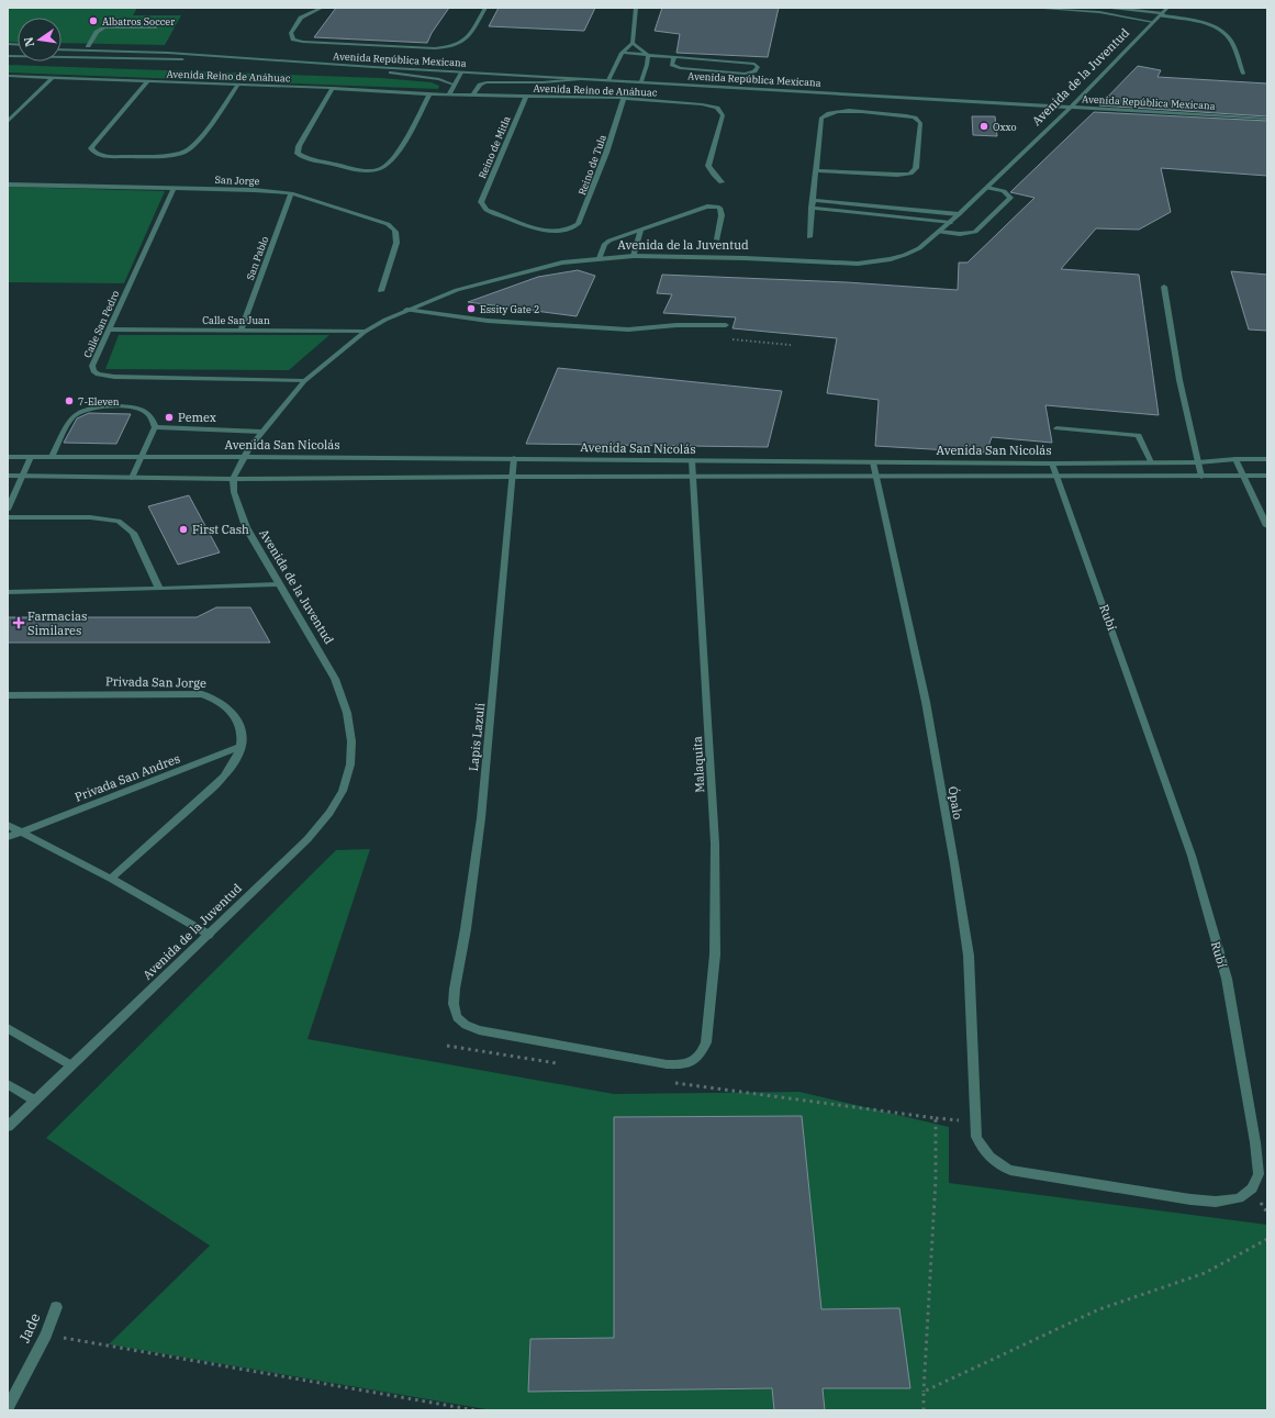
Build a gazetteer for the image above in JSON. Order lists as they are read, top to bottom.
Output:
{
  "streets": {
    "street": [
      "Avenida República Mexicana",
      "Avenida Reino de Anáhuac",
      "Avenida de la Juventud",
      "Reino de Mitla",
      "Reino de Tula",
      "San Jorge",
      "San Pablo",
      "Calle San Juan",
      "Calle San Pedro",
      "Avenida San Nicolás",
      "Rubí",
      "Privada San Jorge",
      "Lapis Lazuli",
      "Malaquita",
      "Privada San Andres",
      "Ópalo",
      "Jade"
    ]
  },
  "crossings": [
    ["Avenida República Mexicana", "Avenida Reino de Anáhuac"],
    ["Avenida República Mexicana", "Avenida de la Juventud"],
    ["Avenida Reino de Anáhuac", "Reino de Mitla"],
    ["Avenida Reino de Anáhuac", "Reino de Tula"],
    ["Avenida de la Juventud", "Calle San Juan"],
    ["Avenida de la Juventud", "Calle San Pedro"],
    ["Avenida de la Juventud", "Avenida San Nicolás"],
    ["Reino de Mitla", "Reino de Tula"],
    ["San Jorge", "San Pablo"],
    ["San Jorge", "Calle San Pedro"],
    ["San Pablo", "Calle San Juan"],
    ["Calle San Juan", "Calle San Pedro"],
    ["Avenida San Nicolás", "Rubí"],
    ["Avenida San Nicolás", "Lapis Lazuli"],
    ["Avenida San Nicolás", "Malaquita"],
    ["Avenida San Nicolás", "Ópalo"],
    ["Rubí", "Ópalo"],
    ["Privada San Jorge", "Privada San Andres"],
    ["Lapis Lazuli", "Malaquita"]
  ],
  "places": {
    "other": [
      "Albatros Soccer",
      "Oxxo",
      "Essity Gate 2",
      "7-Eleven",
      "Pemex",
      "First Cash"
    ],
    "health": ["Farmacias Similares"]
  },
  "north": "left"
}
